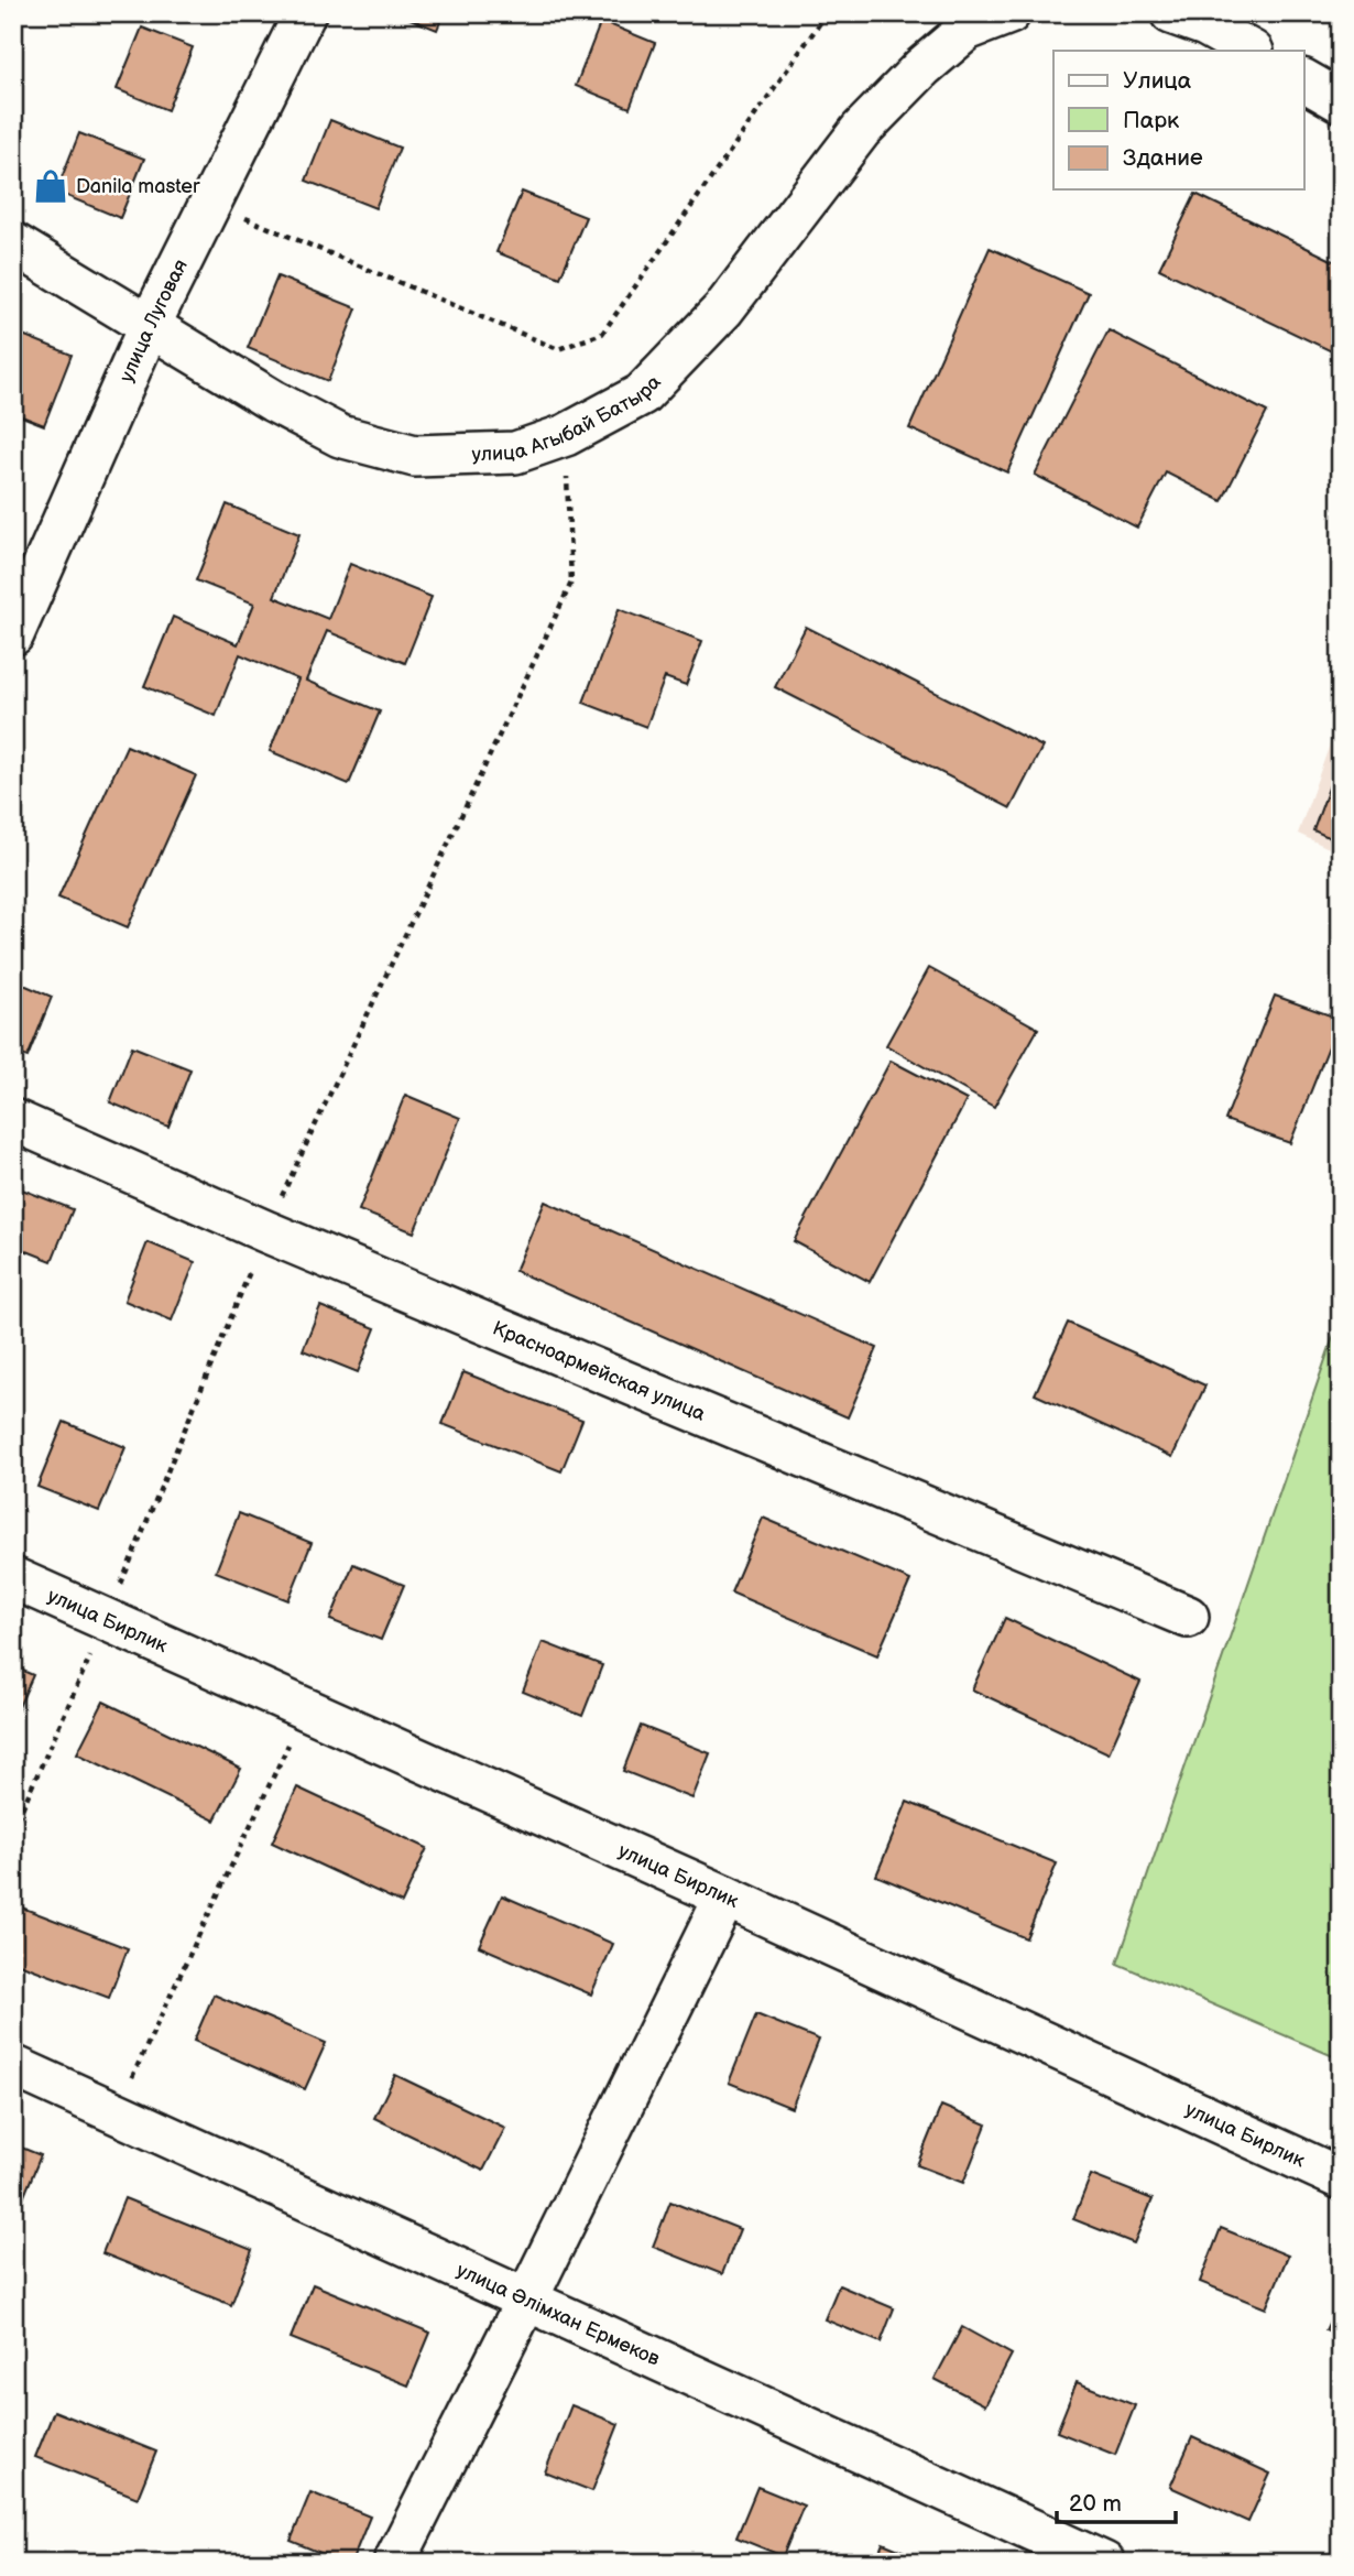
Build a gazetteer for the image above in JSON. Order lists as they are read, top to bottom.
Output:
{
  "streets": {
    "street": [
      "улица Луговая",
      "улица Агыбай Батыра",
      "Красноармейская улица",
      "улица Бирлик",
      "улица Әлімхан Ермеков"
    ]
  },
  "crossings": [
    ["улица Луговая", "улица Агыбай Батыра"]
  ],
  "places": {
    "shop": ["Danila master"]
  },
  "legend": ["Улица", "Парк", "Здание"],
  "scale_bar": "20 m"
}
